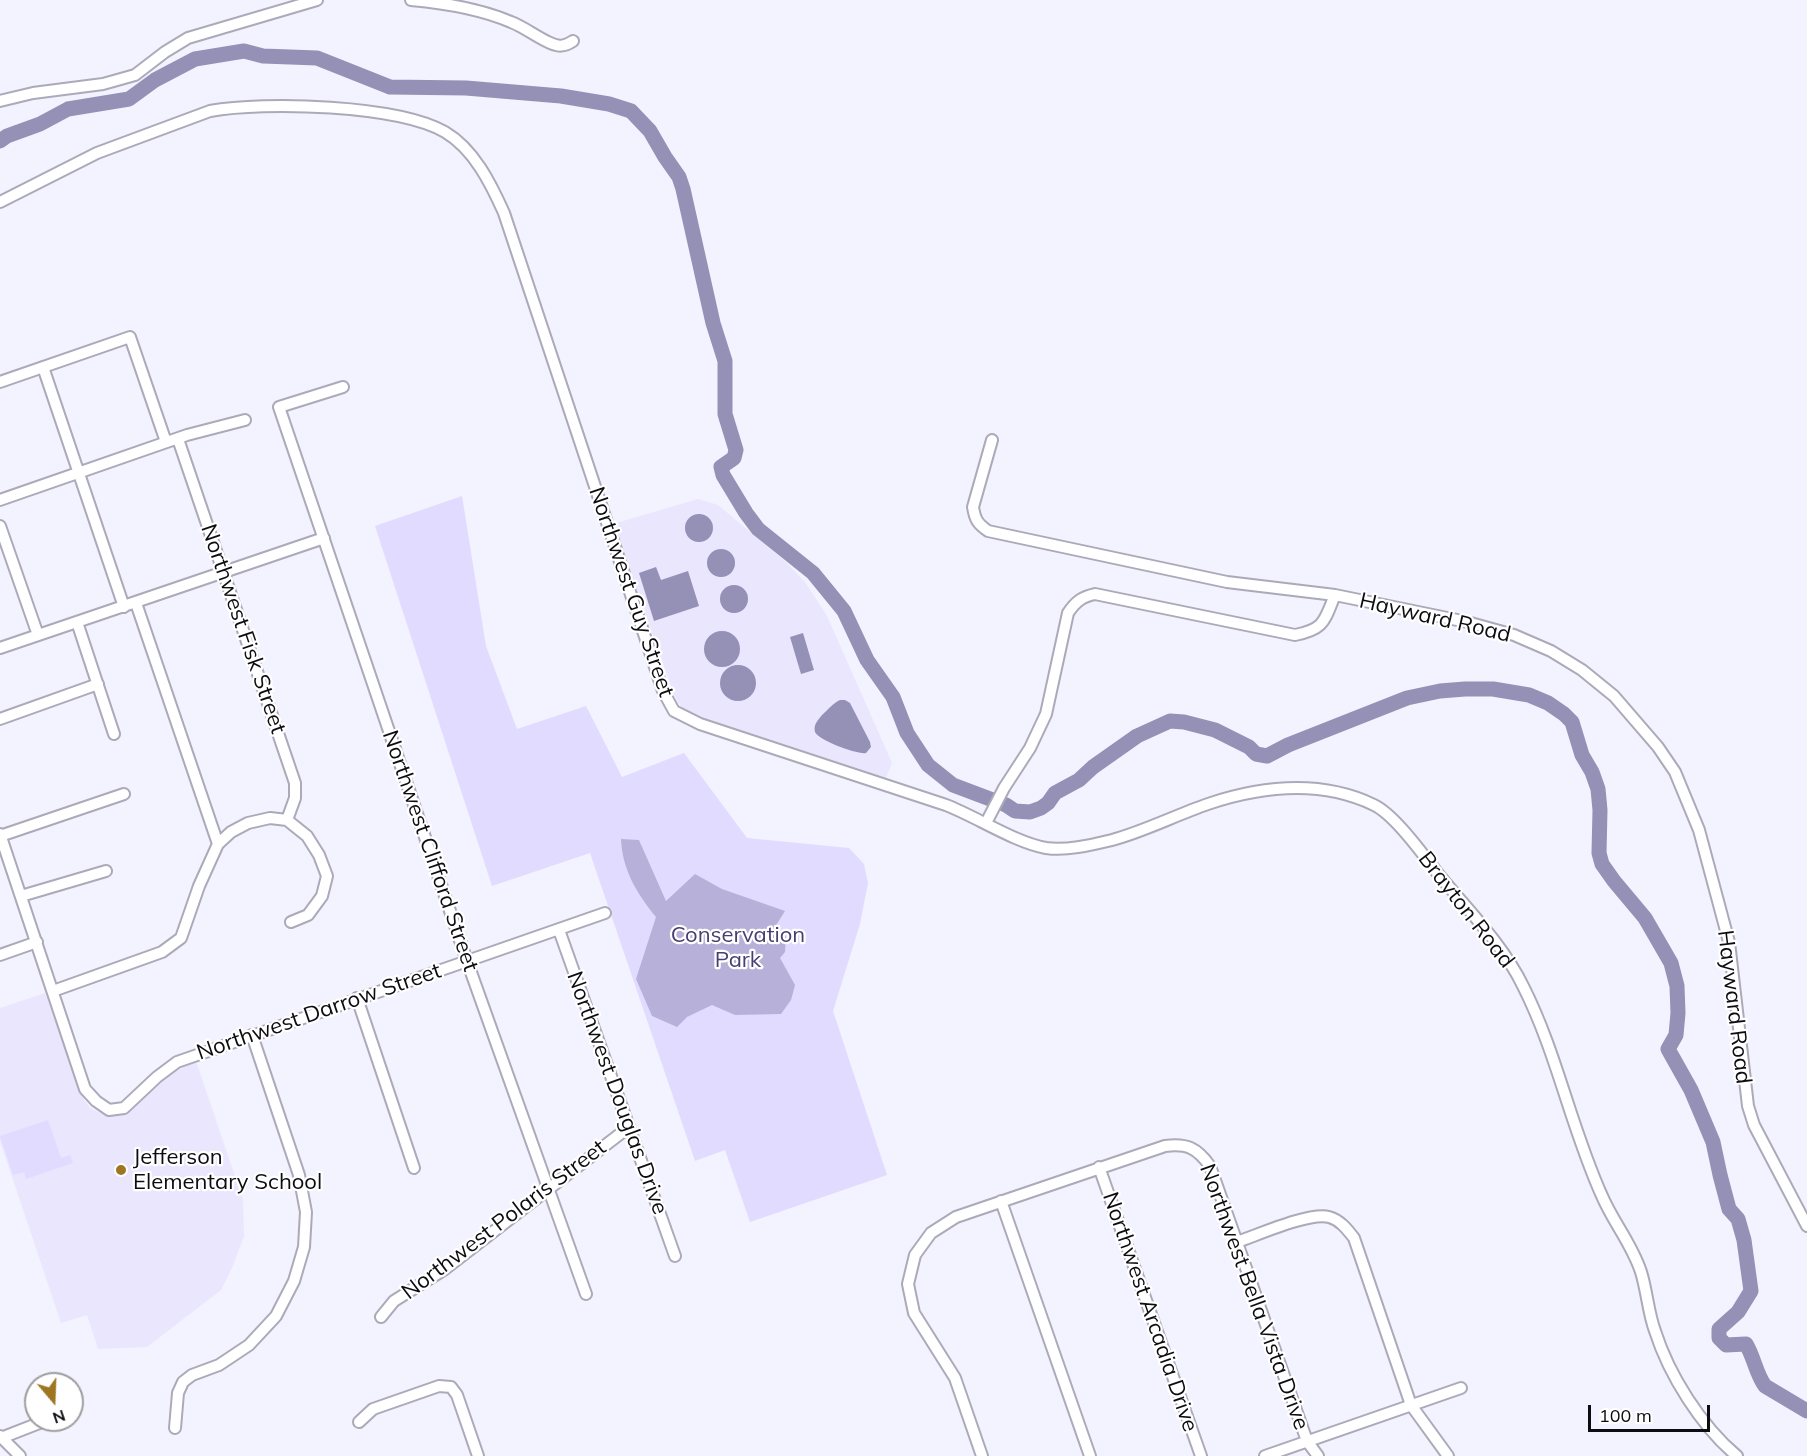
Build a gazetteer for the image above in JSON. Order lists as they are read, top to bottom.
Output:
{
  "streets": {
    "street": [
      "Northwest Guy Street",
      "Hayward Road",
      "Northwest Fisk Street",
      "Northwest Clifford Street",
      "Brayton Road",
      "Northwest Darrow Street",
      "Northwest Douglas Drive",
      "Northwest Polaris Street",
      "Northwest Bella Vista Drive",
      "Northwest Arcadia Drive"
    ]
  },
  "crossings": [
    ["Northwest Guy Street", "Hayward Road"],
    ["Northwest Guy Street", "Brayton Road"],
    ["Hayward Road", "Brayton Road"],
    ["Northwest Clifford Street", "Northwest Darrow Street"],
    ["Northwest Clifford Street", "Northwest Polaris Street"],
    ["Northwest Darrow Street", "Northwest Douglas Drive"],
    ["Northwest Douglas Drive", "Northwest Polaris Street"],
    ["Northwest Bella Vista Drive", "Northwest Arcadia Drive"]
  ],
  "parks": ["Conservation Park"],
  "places": ["Jefferson Elementary School"],
  "scale_bar": "100 m",
  "north": "bottom"
}
